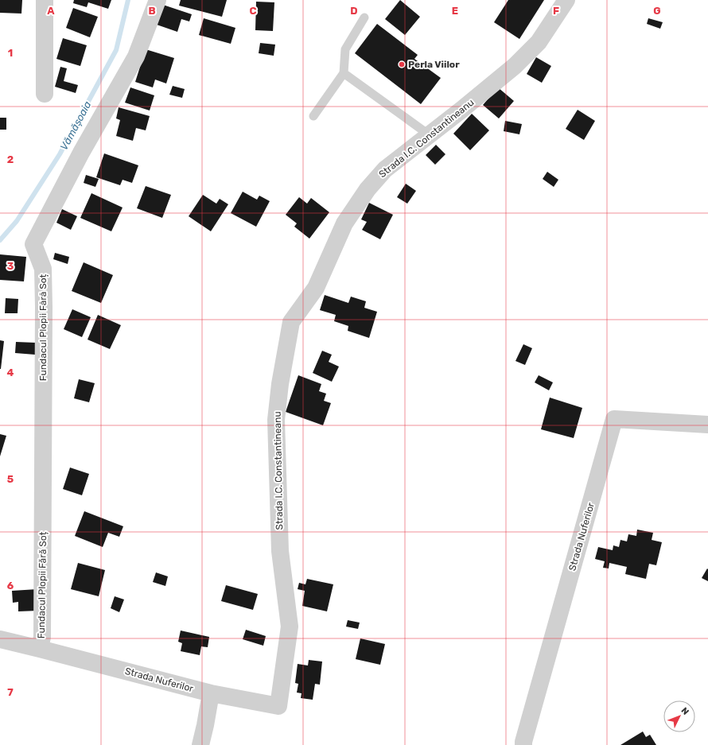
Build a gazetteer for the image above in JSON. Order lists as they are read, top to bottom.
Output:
{
  "streets": {
    "street": ["Strada I.C. Constantineanu", "Fundacul Plopii Fără Soț", "Strada Nuferilor"]
  },
  "crossings": [
    ["Strada I.C. Constantineanu", "Strada Nuferilor"],
    ["Fundacul Plopii Fără Soț", "Strada Nuferilor"]
  ],
  "water": ["Vămășoaia"],
  "places": ["Perla Viilor"],
  "north": "top right",
  "grid": {
    "columns": [
      "A",
      "B",
      "C",
      "D",
      "E",
      "F",
      "G"
    ],
    "rows": [
      "1",
      "2",
      "3",
      "4",
      "5",
      "6",
      "7"
    ]
  }
}
